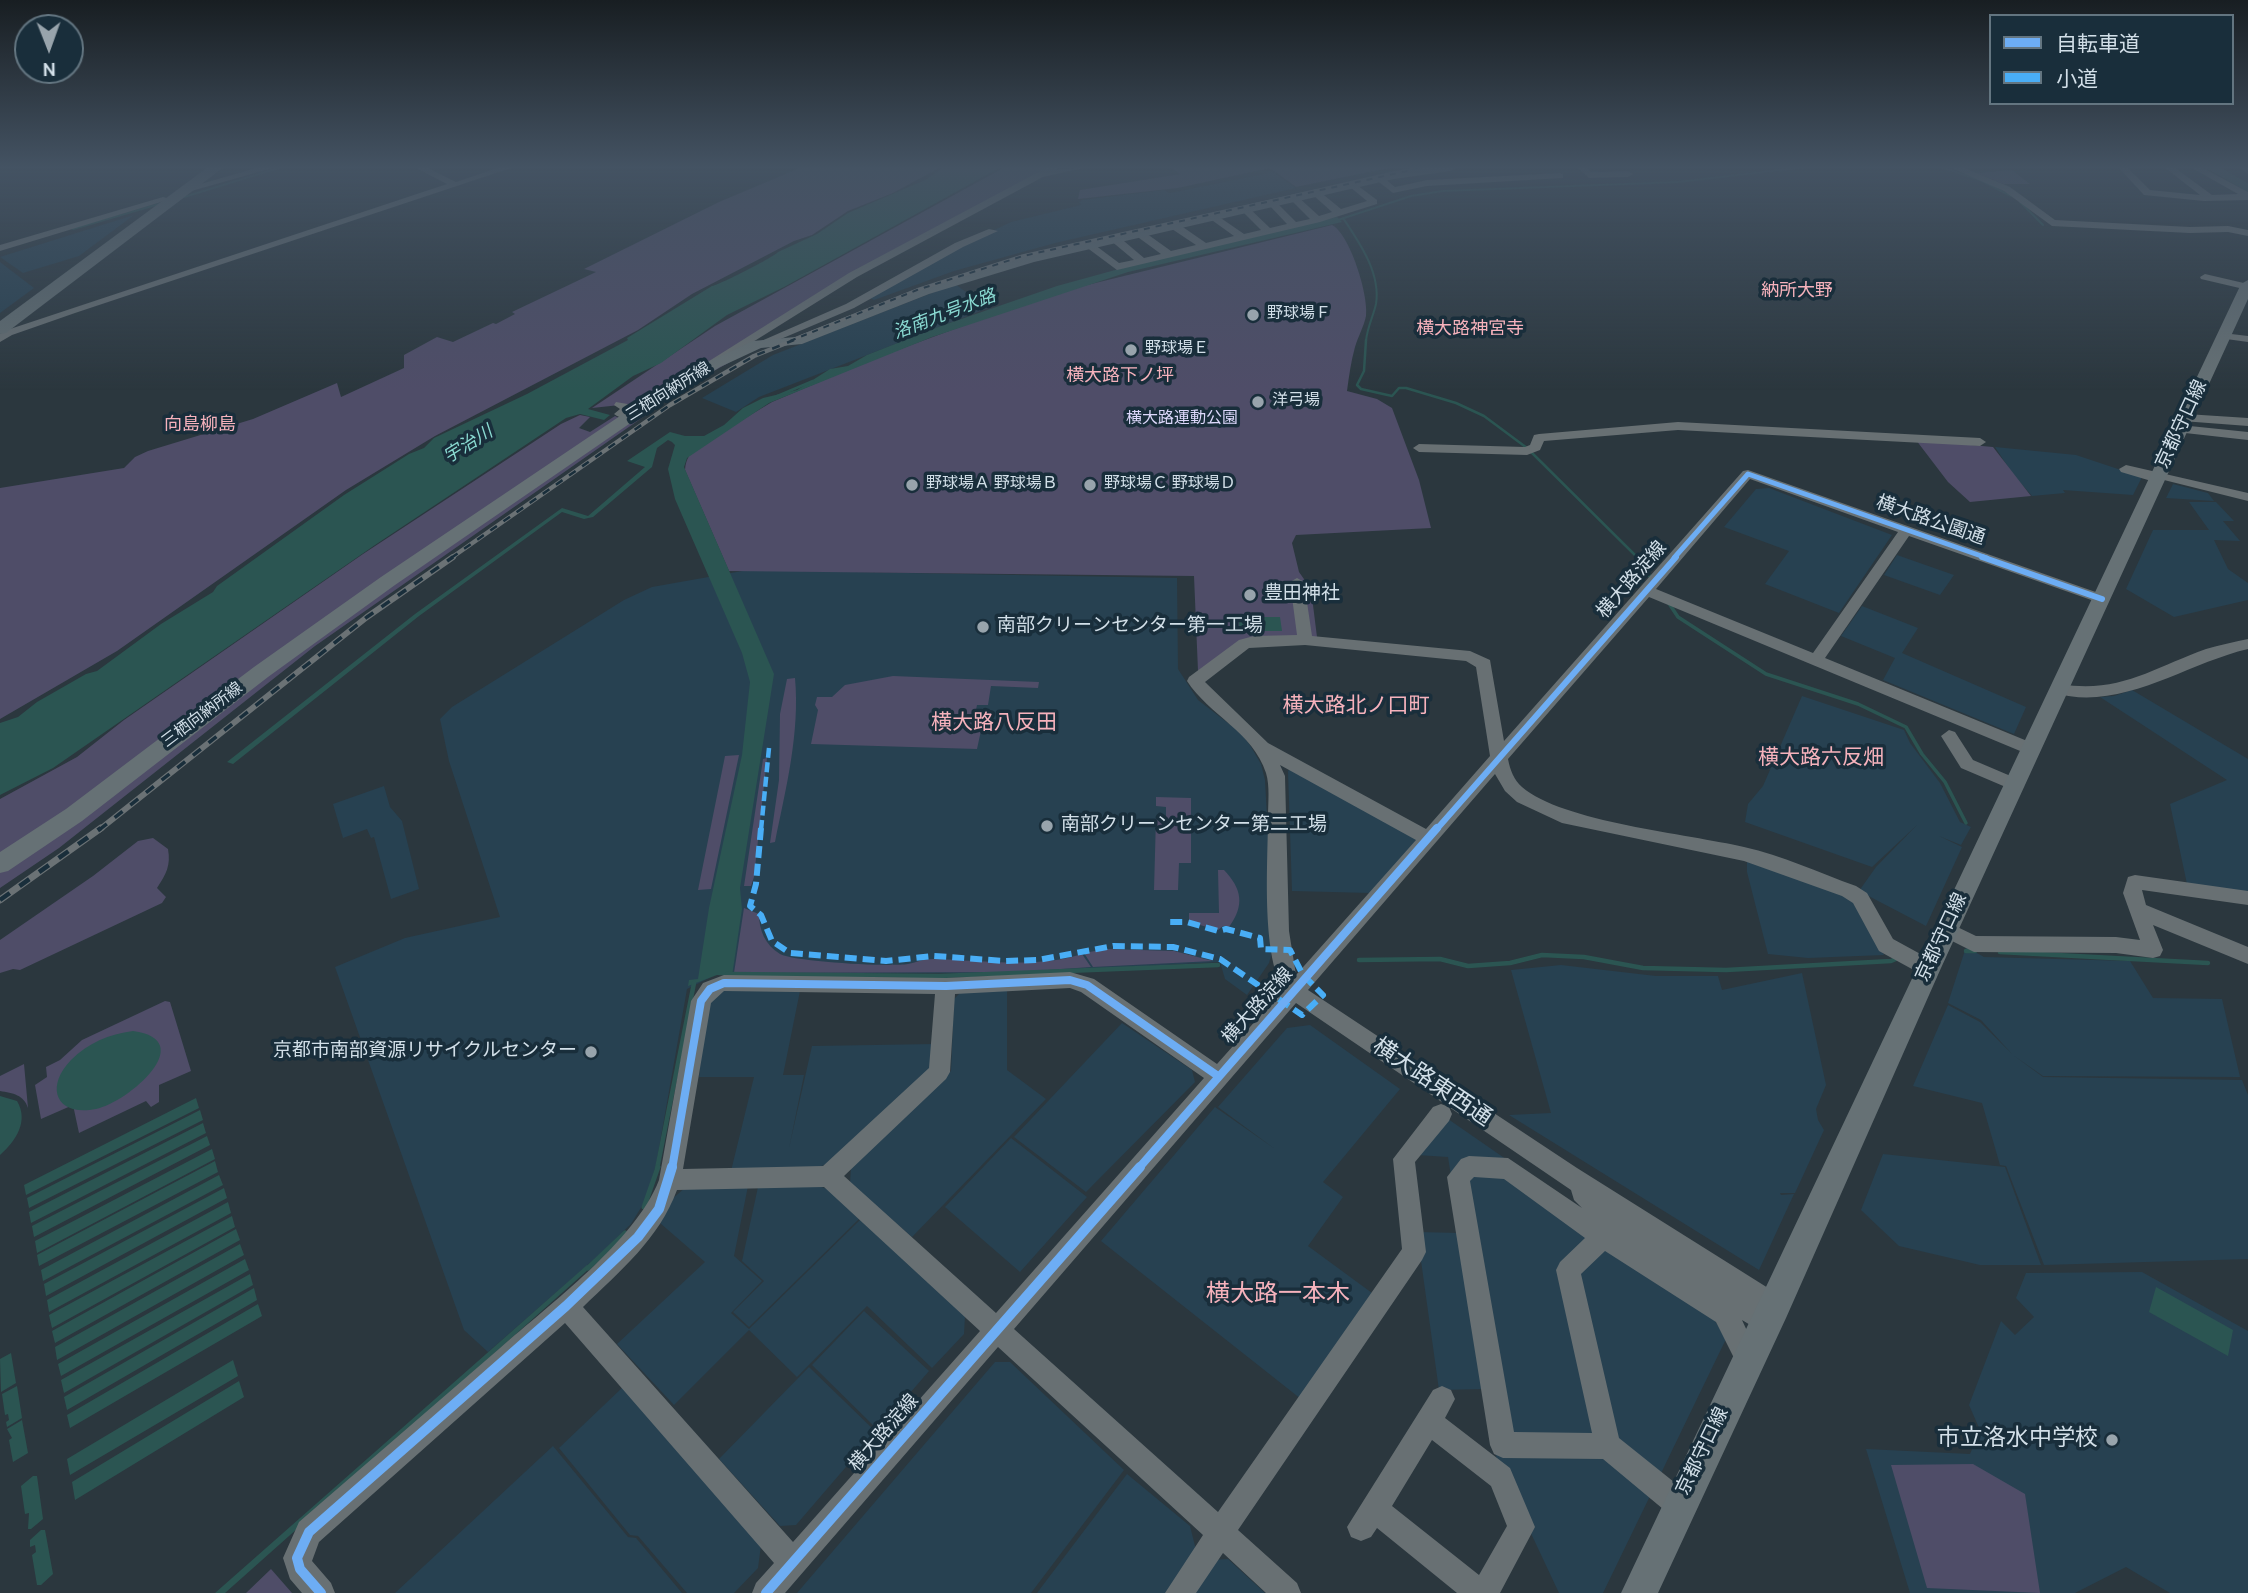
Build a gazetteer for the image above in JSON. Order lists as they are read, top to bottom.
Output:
{
  "streets": {
    "main road": ["三栖向納所線", "京都守口線"],
    "street": ["横大路公園通", "横大路淀線", "横大路東西通"]
  },
  "crossings": [
    ["京都守口線", "横大路公園通"],
    ["京都守口線", "横大路東西通"],
    ["横大路公園通", "横大路淀線"],
    ["横大路淀線", "横大路東西通"]
  ],
  "districts": [
    "納所大野",
    "横大路神宮寺",
    "横大路下ノ坪",
    "向島柳島",
    "横大路北ノ口町",
    "横大路八反田",
    "横大路六反畑",
    "横大路一本木"
  ],
  "water": ["洛南九号水路", "宇治川"],
  "parks": ["横大路運動公園"],
  "places": [
    "野球場Ｆ",
    "野球場Ｅ",
    "洋弓場",
    "野球場Ａ 野球場Ｂ",
    "野球場Ｃ 野球場Ｄ",
    "豊田神社",
    "南部クリーンセンター第一工場",
    "南部クリーンセンター第二工場",
    "京都市南部資源リサイクルセンター",
    "市立洛水中学校"
  ],
  "legend": ["自転車道", "小道"],
  "north": "bottom"
}
